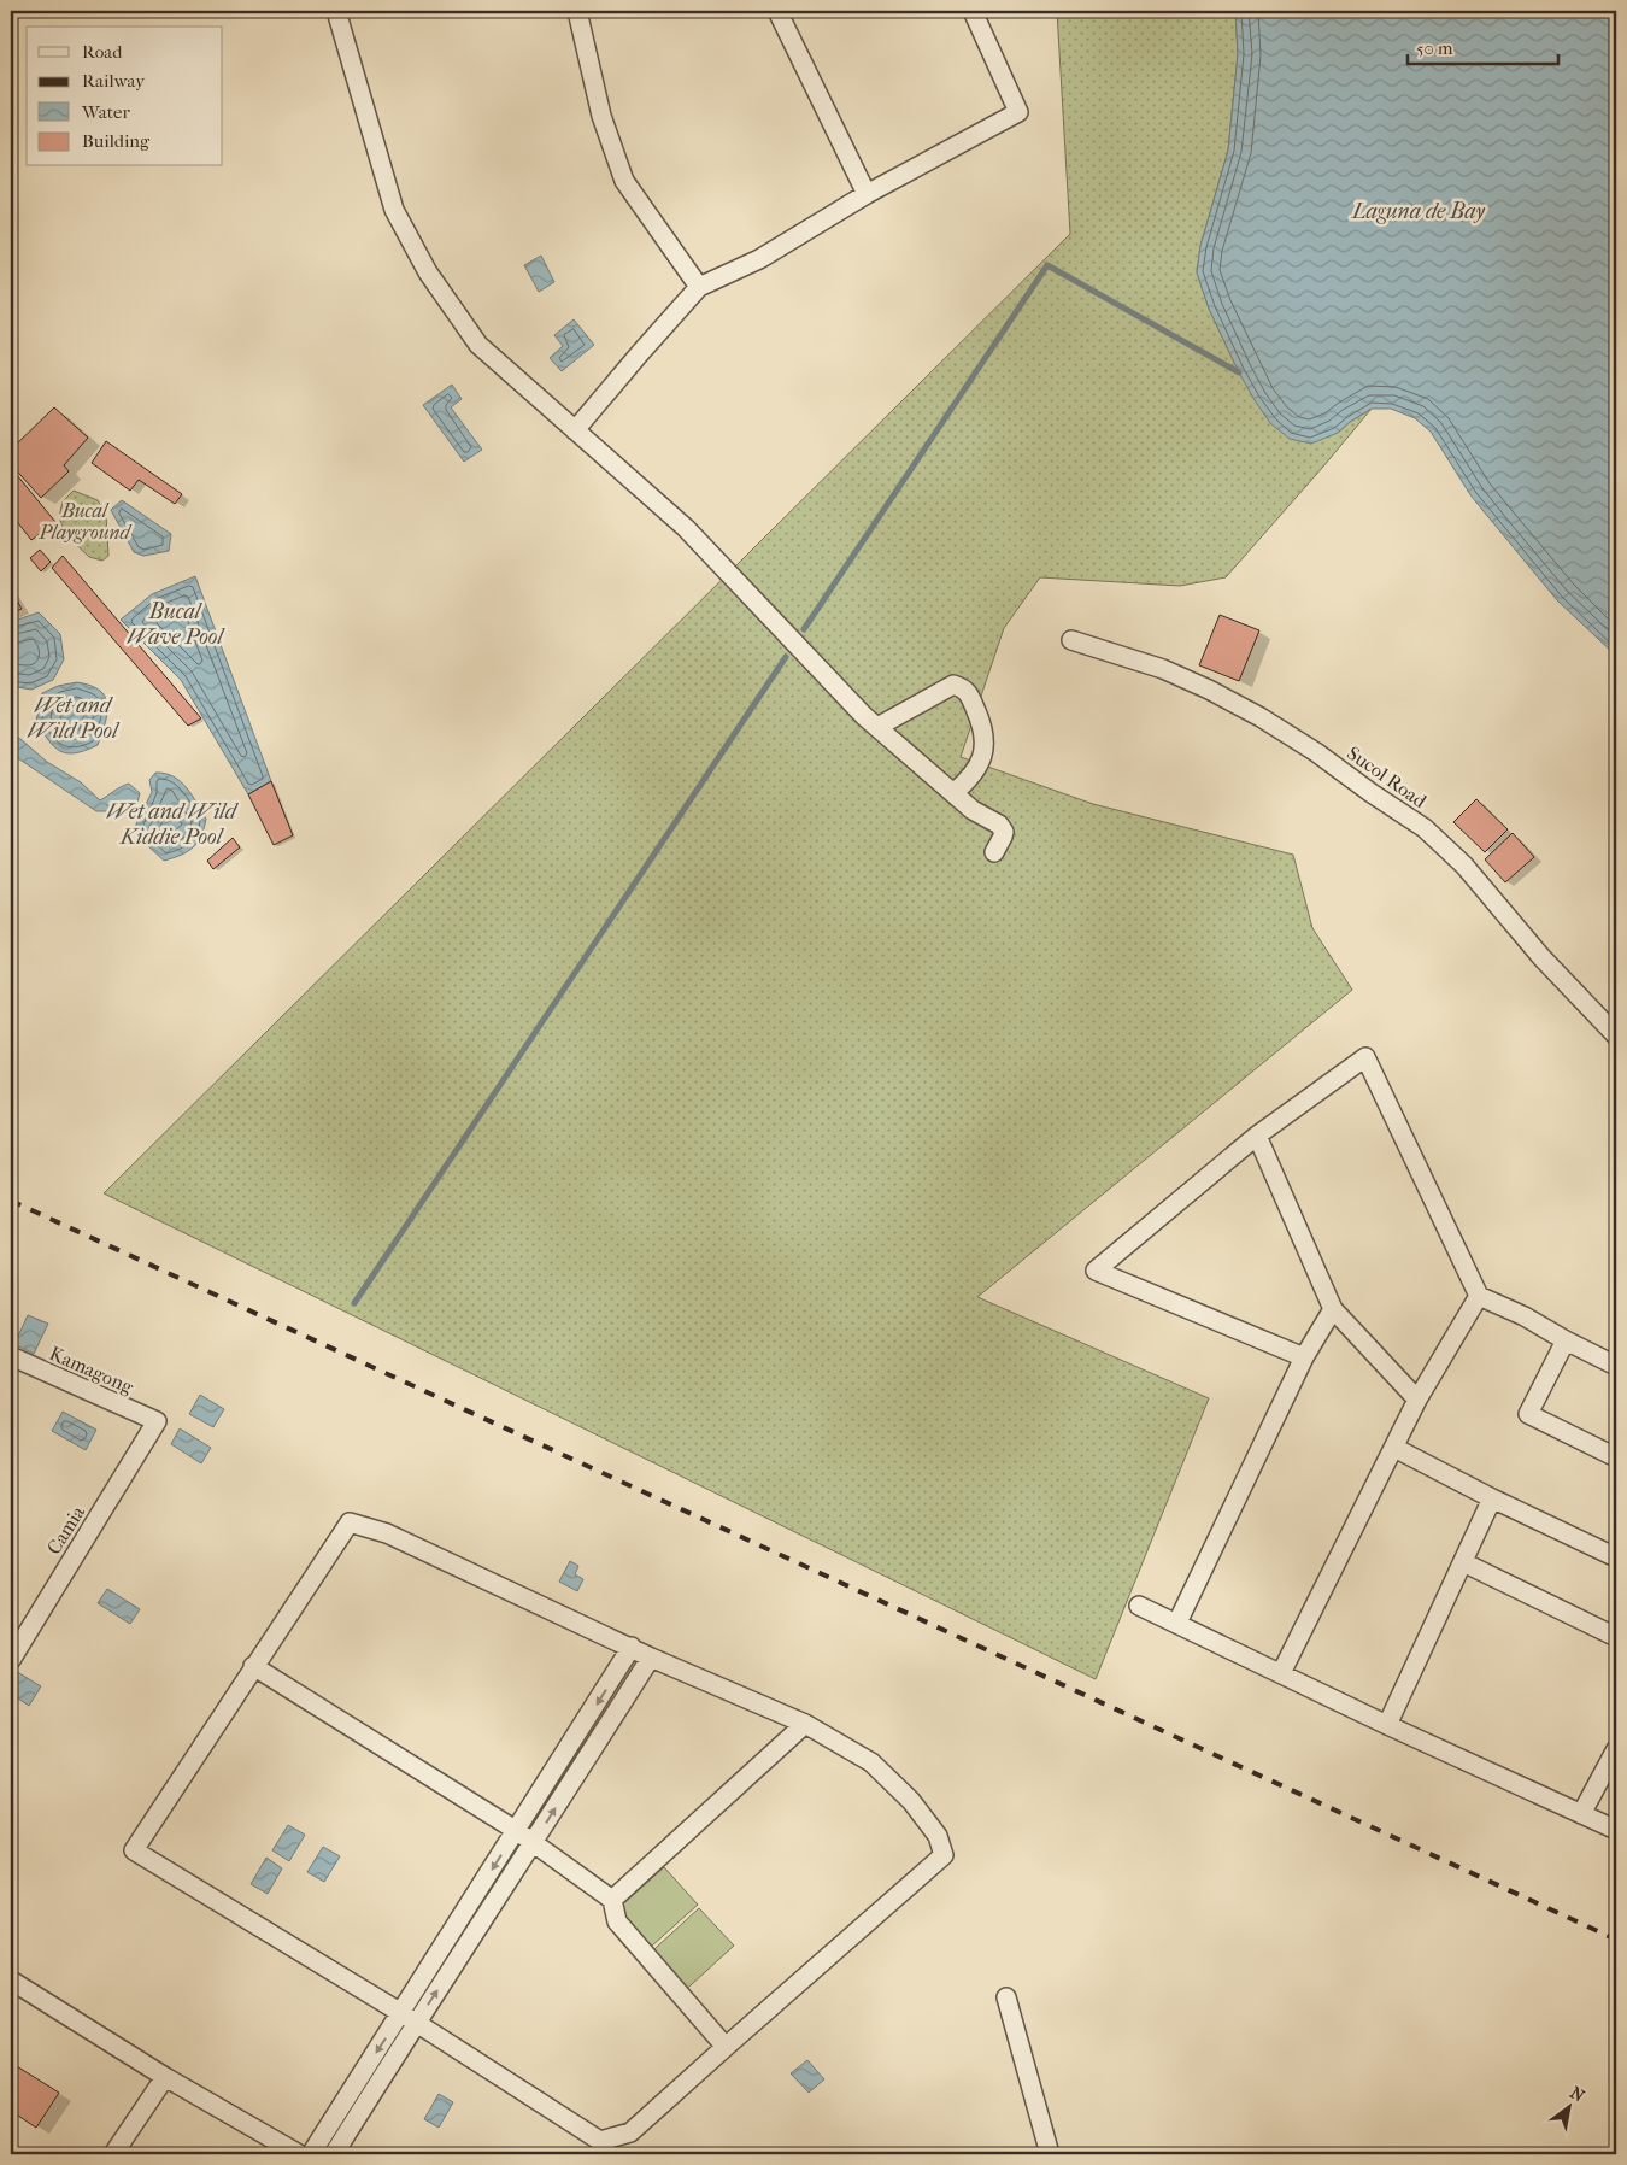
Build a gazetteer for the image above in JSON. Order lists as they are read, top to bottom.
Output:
{
  "streets": {
    "street": ["Sucol Road", "Kamagong", "Camia"]
  },
  "crossings": [
    ["Kamagong", "Camia"]
  ],
  "water": [
    "Laguna de Bay",
    "Bucal Wave Pool",
    "Wet and Wild Pool",
    "Wet and Wild Kiddie Pool"
  ],
  "parks": ["Bucal Playground"],
  "legend": [
    "Road",
    "Railway",
    "Water",
    "Building"
  ],
  "scale_bar": "50 m",
  "north": "top right"
}
